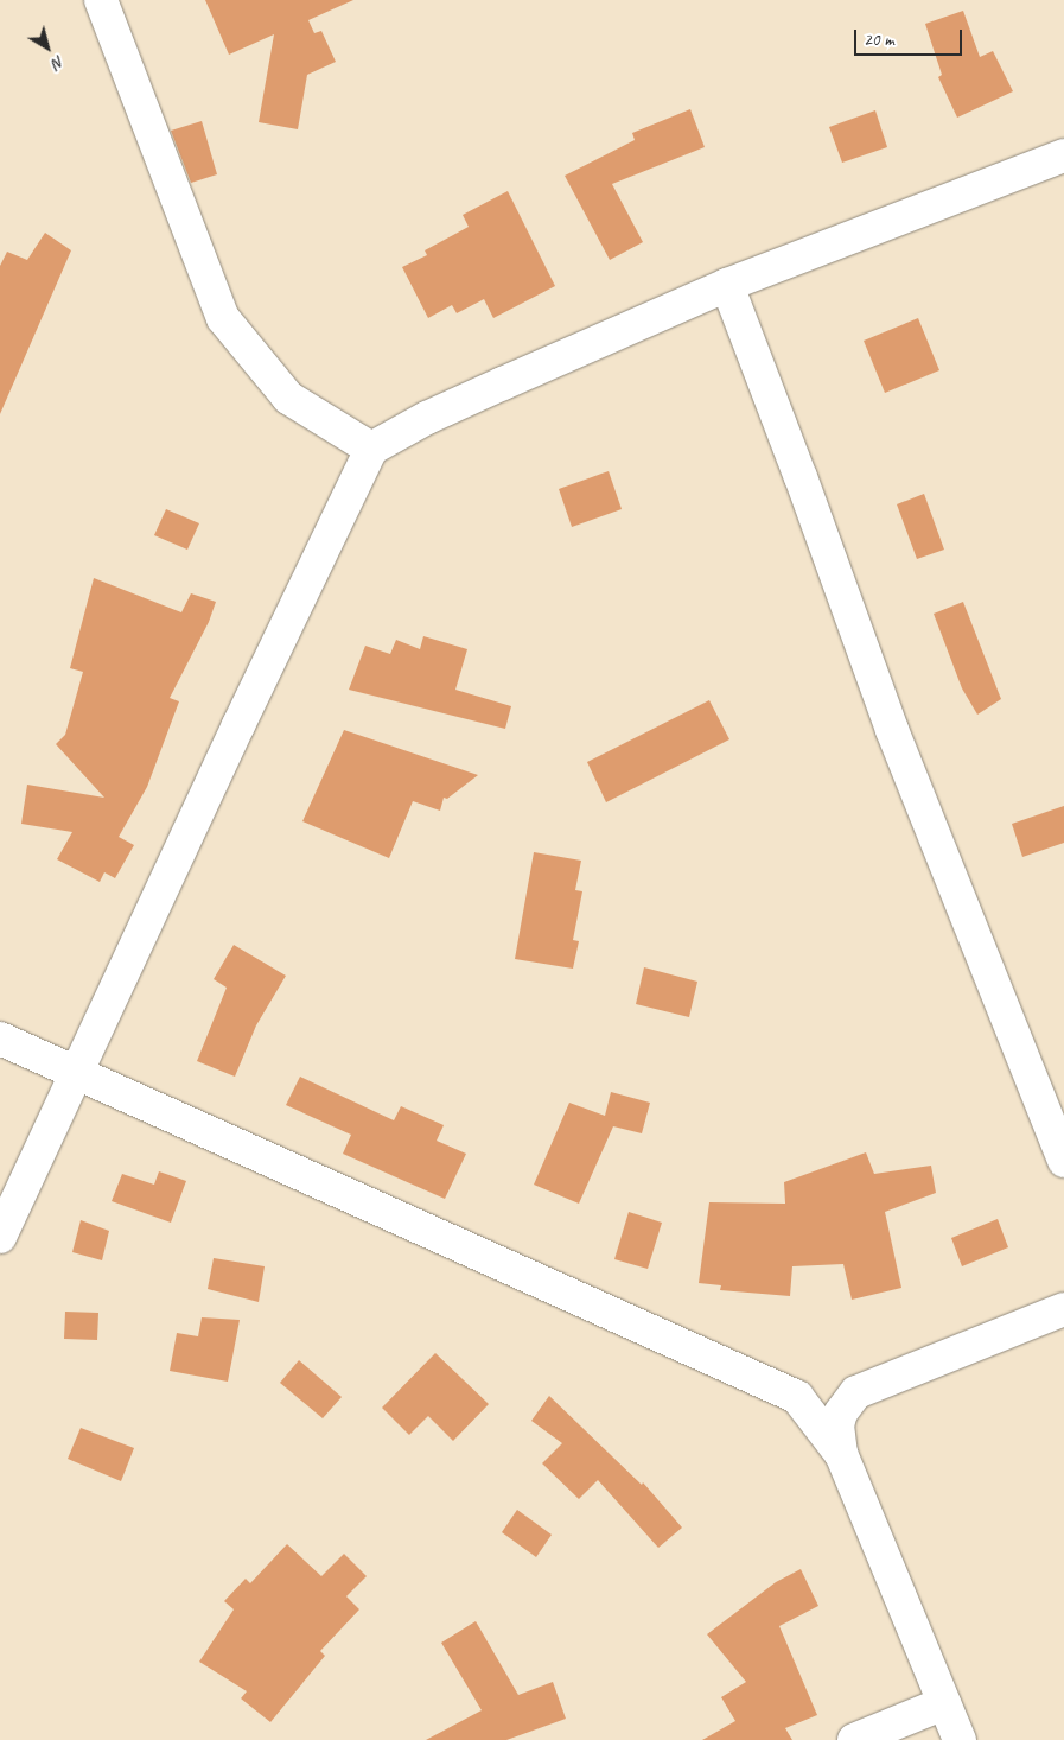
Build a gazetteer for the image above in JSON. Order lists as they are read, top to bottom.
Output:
{
  "scale_bar": "20 m",
  "north": "bottom right"
}
